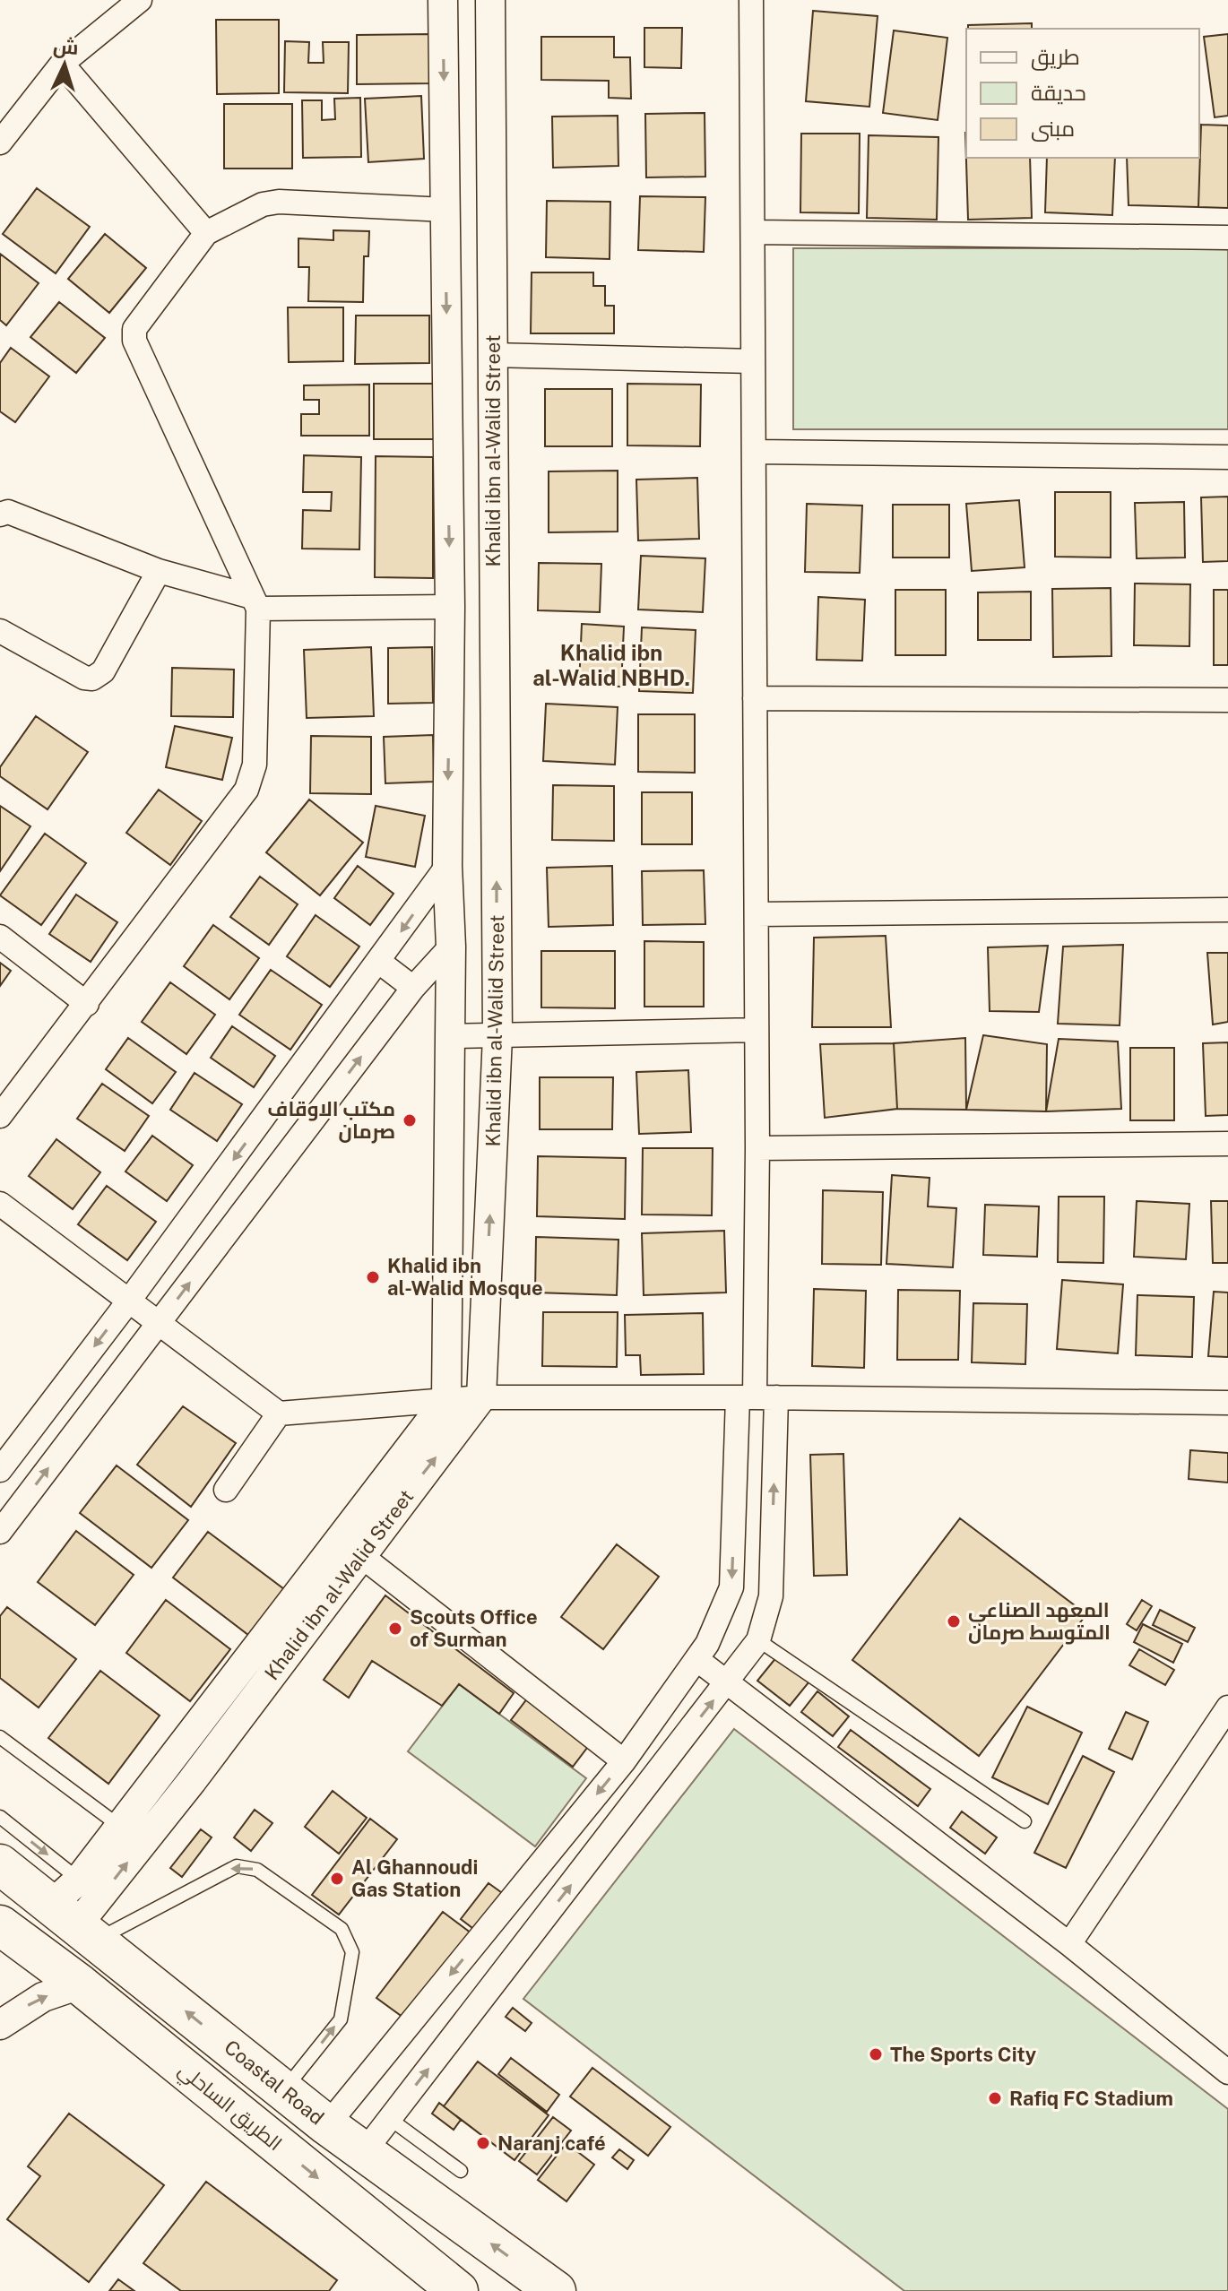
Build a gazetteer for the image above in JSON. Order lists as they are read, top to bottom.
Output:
{
  "streets": {
    "highway": ["Coastal Road", "الطريق الساحلي"],
    "street": ["Khalid ibn al-Walid Street"]
  },
  "crossings": [
    ["Khalid ibn al-Walid Street", "Coastal Road"]
  ],
  "one_way": ["Coastal Road", "الطريق الساحلي"],
  "districts": ["Khalid ibn al-Walid NBHD."],
  "places": [
    "مكتب الاوقاف صرمان",
    "Khalid ibn al-Walid Mosque",
    "المعهد الصناعي المتوسط صرمان",
    "Scouts Office of Surman",
    "Al Ghannoudi Gas Station",
    "The Sports City",
    "Rafiq FC Stadium",
    "Naranj café"
  ],
  "legend": ["طريق", "حديقة", "مبنى"],
  "north": "top"
}
